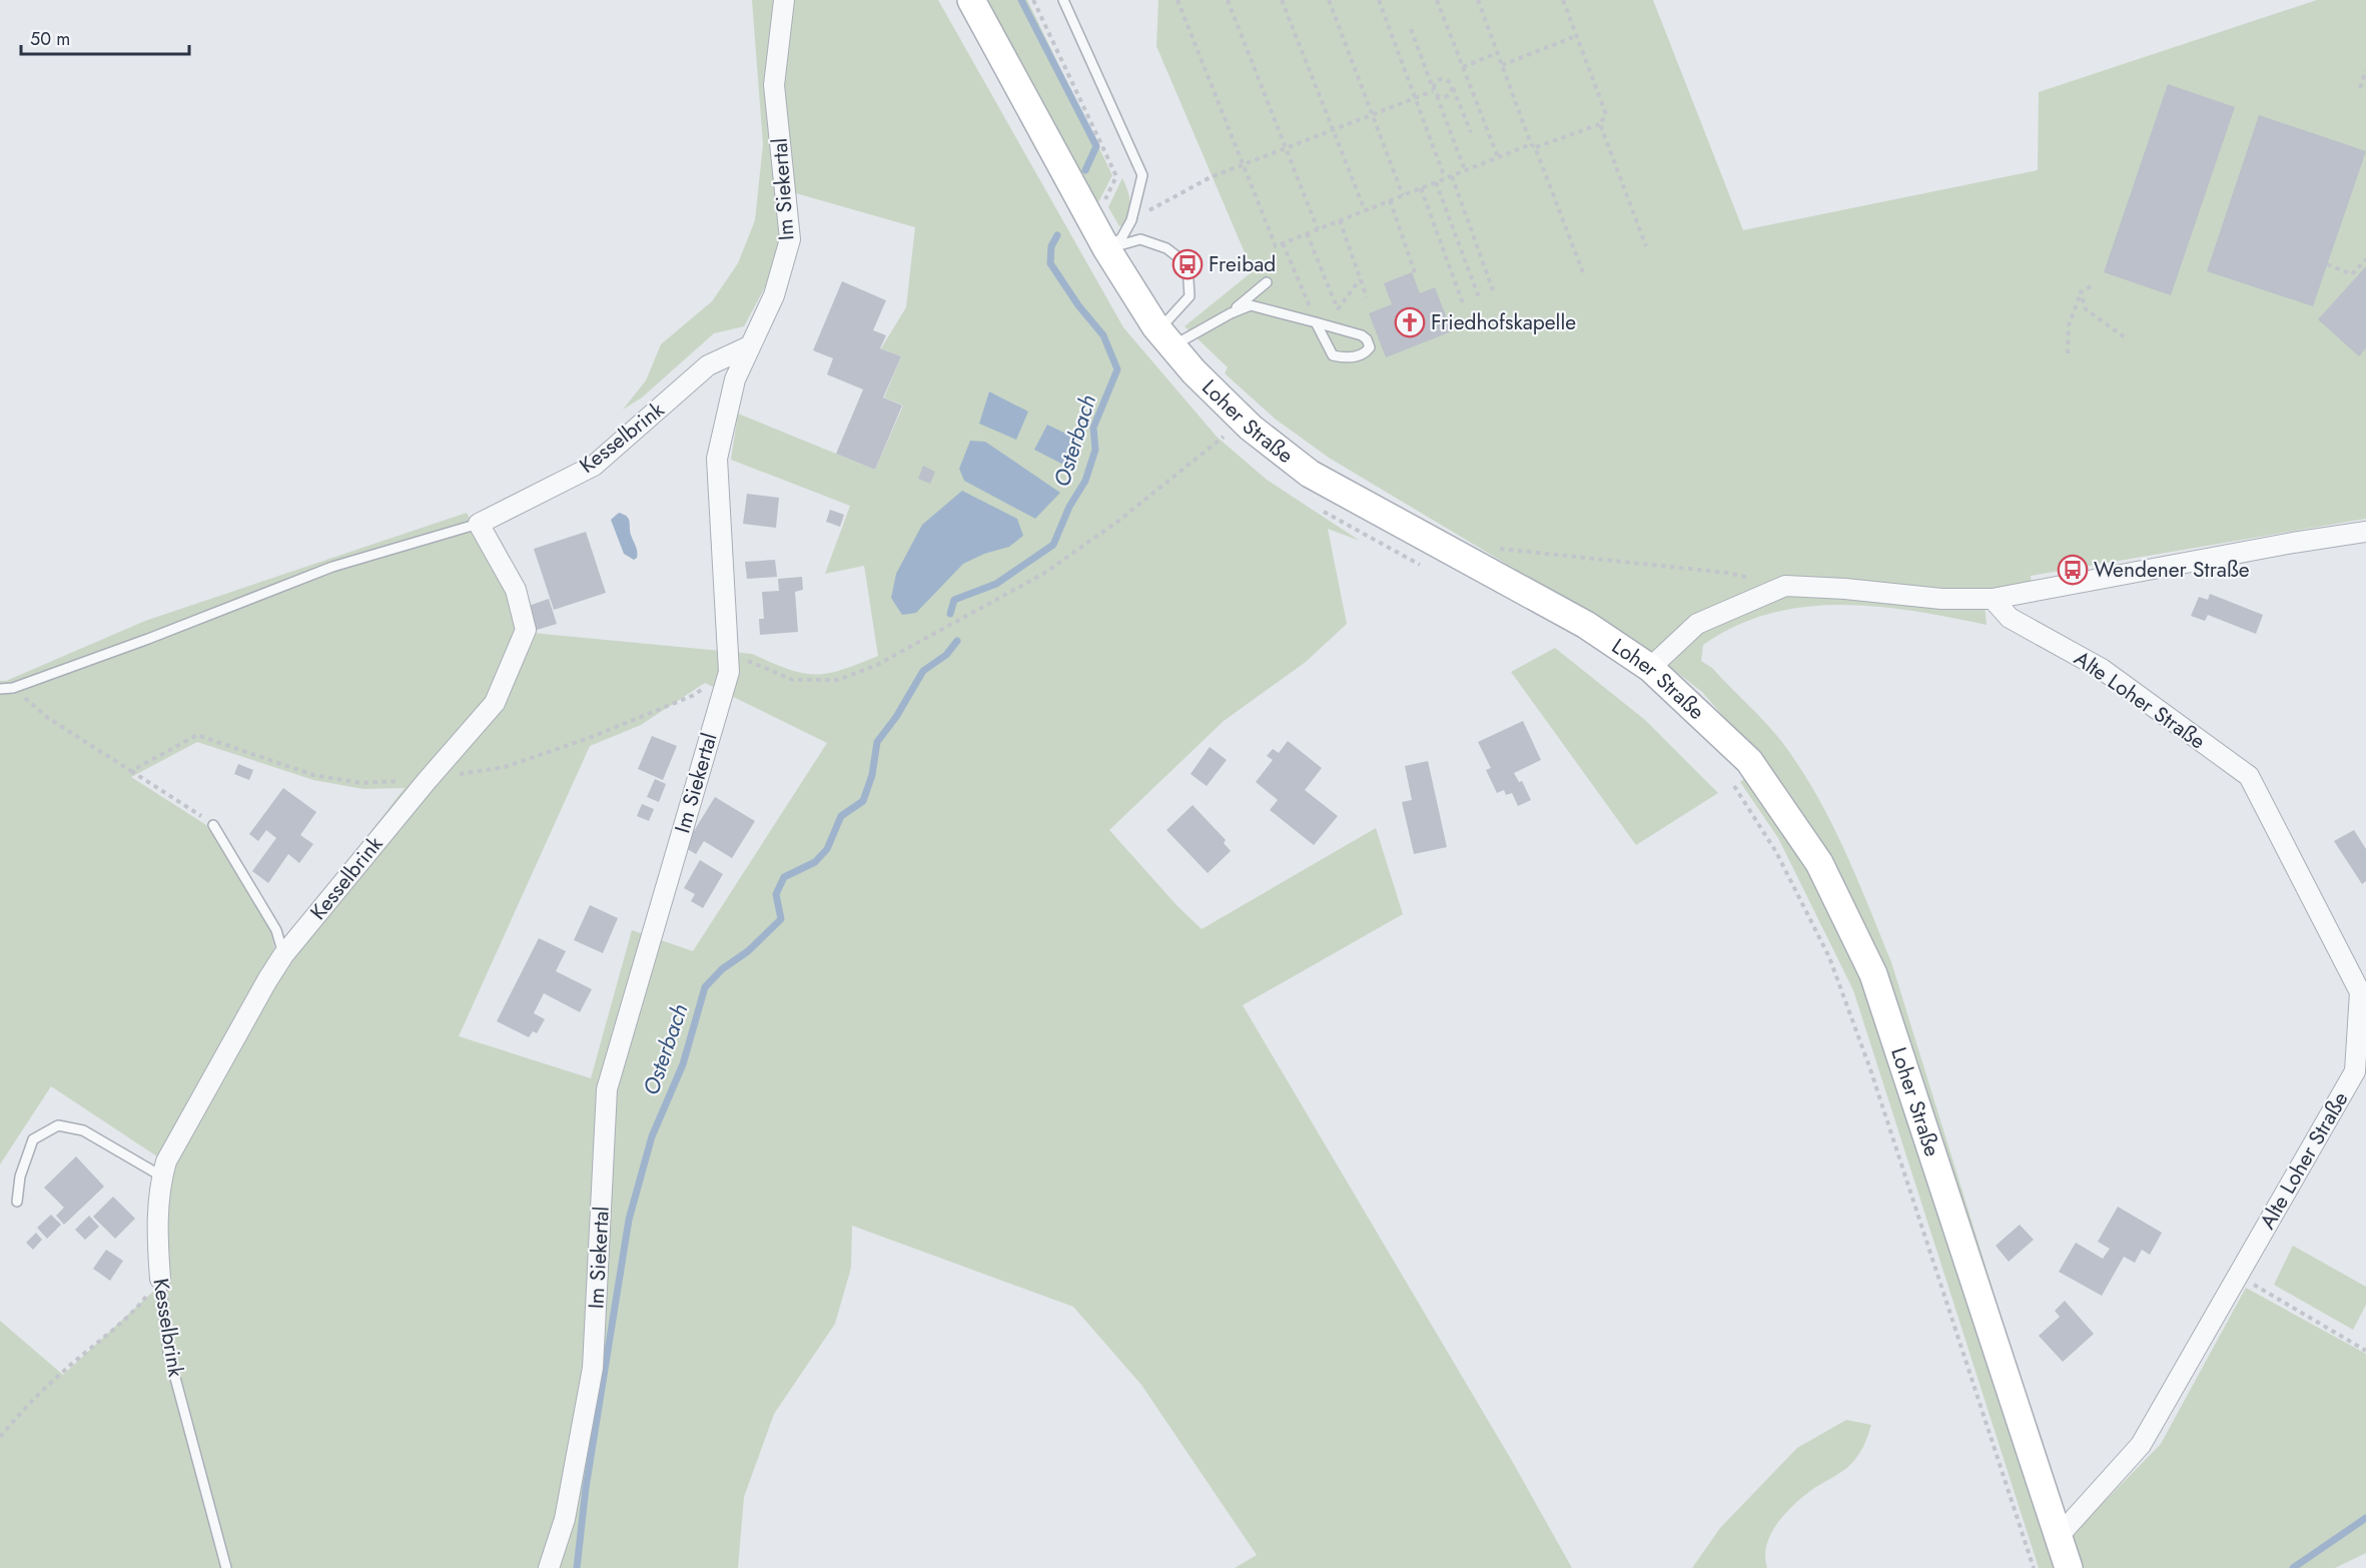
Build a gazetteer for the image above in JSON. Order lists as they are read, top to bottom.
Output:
{
  "streets": {
    "street": [
      "Im Siekertal",
      "Loher Straße",
      "Kesselbrink",
      "Alte Loher Straße"
    ]
  },
  "crossings": [
    ["Im Siekertal", "Kesselbrink"],
    ["Loher Straße", "Alte Loher Straße"]
  ],
  "water": ["Osterbach"],
  "places": {
    "bus stop": ["Freibad", "Wendener Straße"],
    "church": ["Friedhofskapelle"]
  },
  "scale_bar": "50 m"
}
